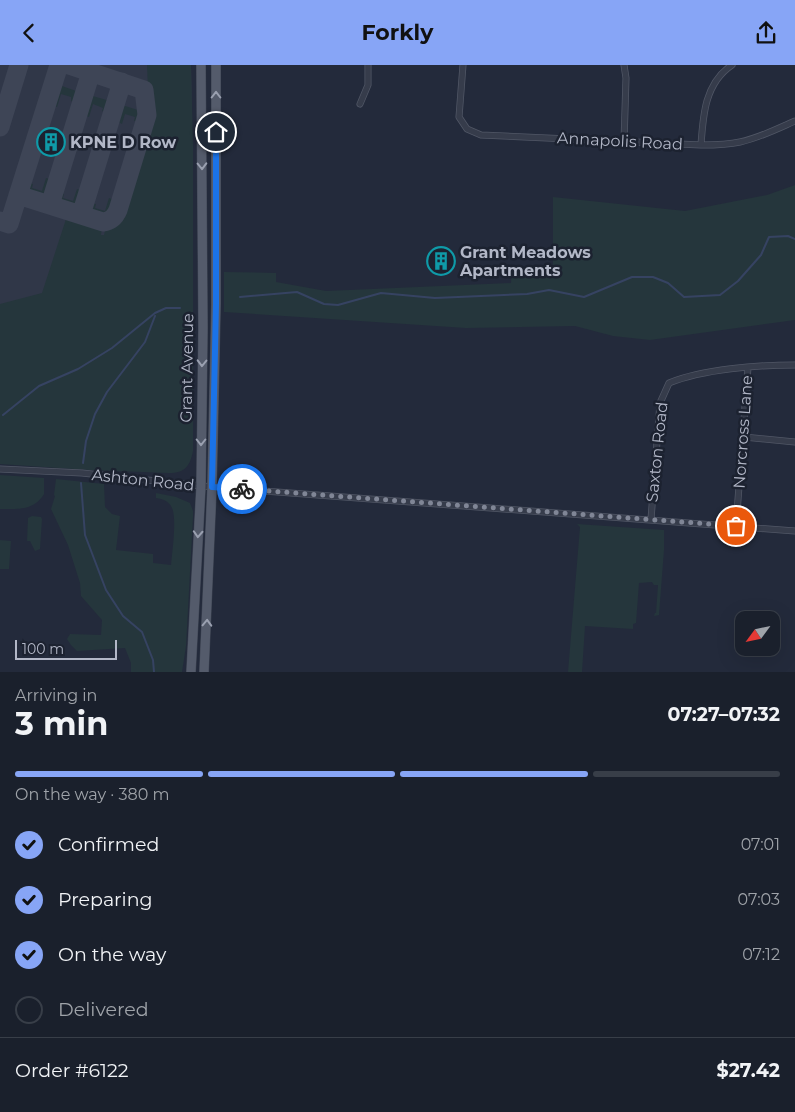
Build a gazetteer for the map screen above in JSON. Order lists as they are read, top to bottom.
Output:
{
  "streets": {
    "main road": ["Grant Avenue"],
    "street": [
      "Annapolis Road",
      "Norcross Lane",
      "Saxton Road",
      "Ashton Road"
    ]
  },
  "crossings": [
    ["Grant Avenue", "Ashton Road"],
    ["Norcross Lane", "Saxton Road"],
    ["Norcross Lane", "Ashton Road"],
    ["Saxton Road", "Ashton Road"]
  ],
  "places": {
    "building": ["KPNE D Row", "Grant Meadows Apartments"]
  },
  "scale_bar": "100 m",
  "north": "bottom left",
  "page": {
    "header": "Forkly",
    "scale": "100 m",
    "heading": ["3 min", "Arriving in", "07:27–07:32"],
    "panel": ["Order #6122", "$27.42"],
    "bar": "On the way · 380 m",
    "list": [
      ["Confirmed", "07:01"],
      ["Preparing", "07:03"],
      ["On the way", "07:12"],
      "Delivered"
    ]
  }
}
